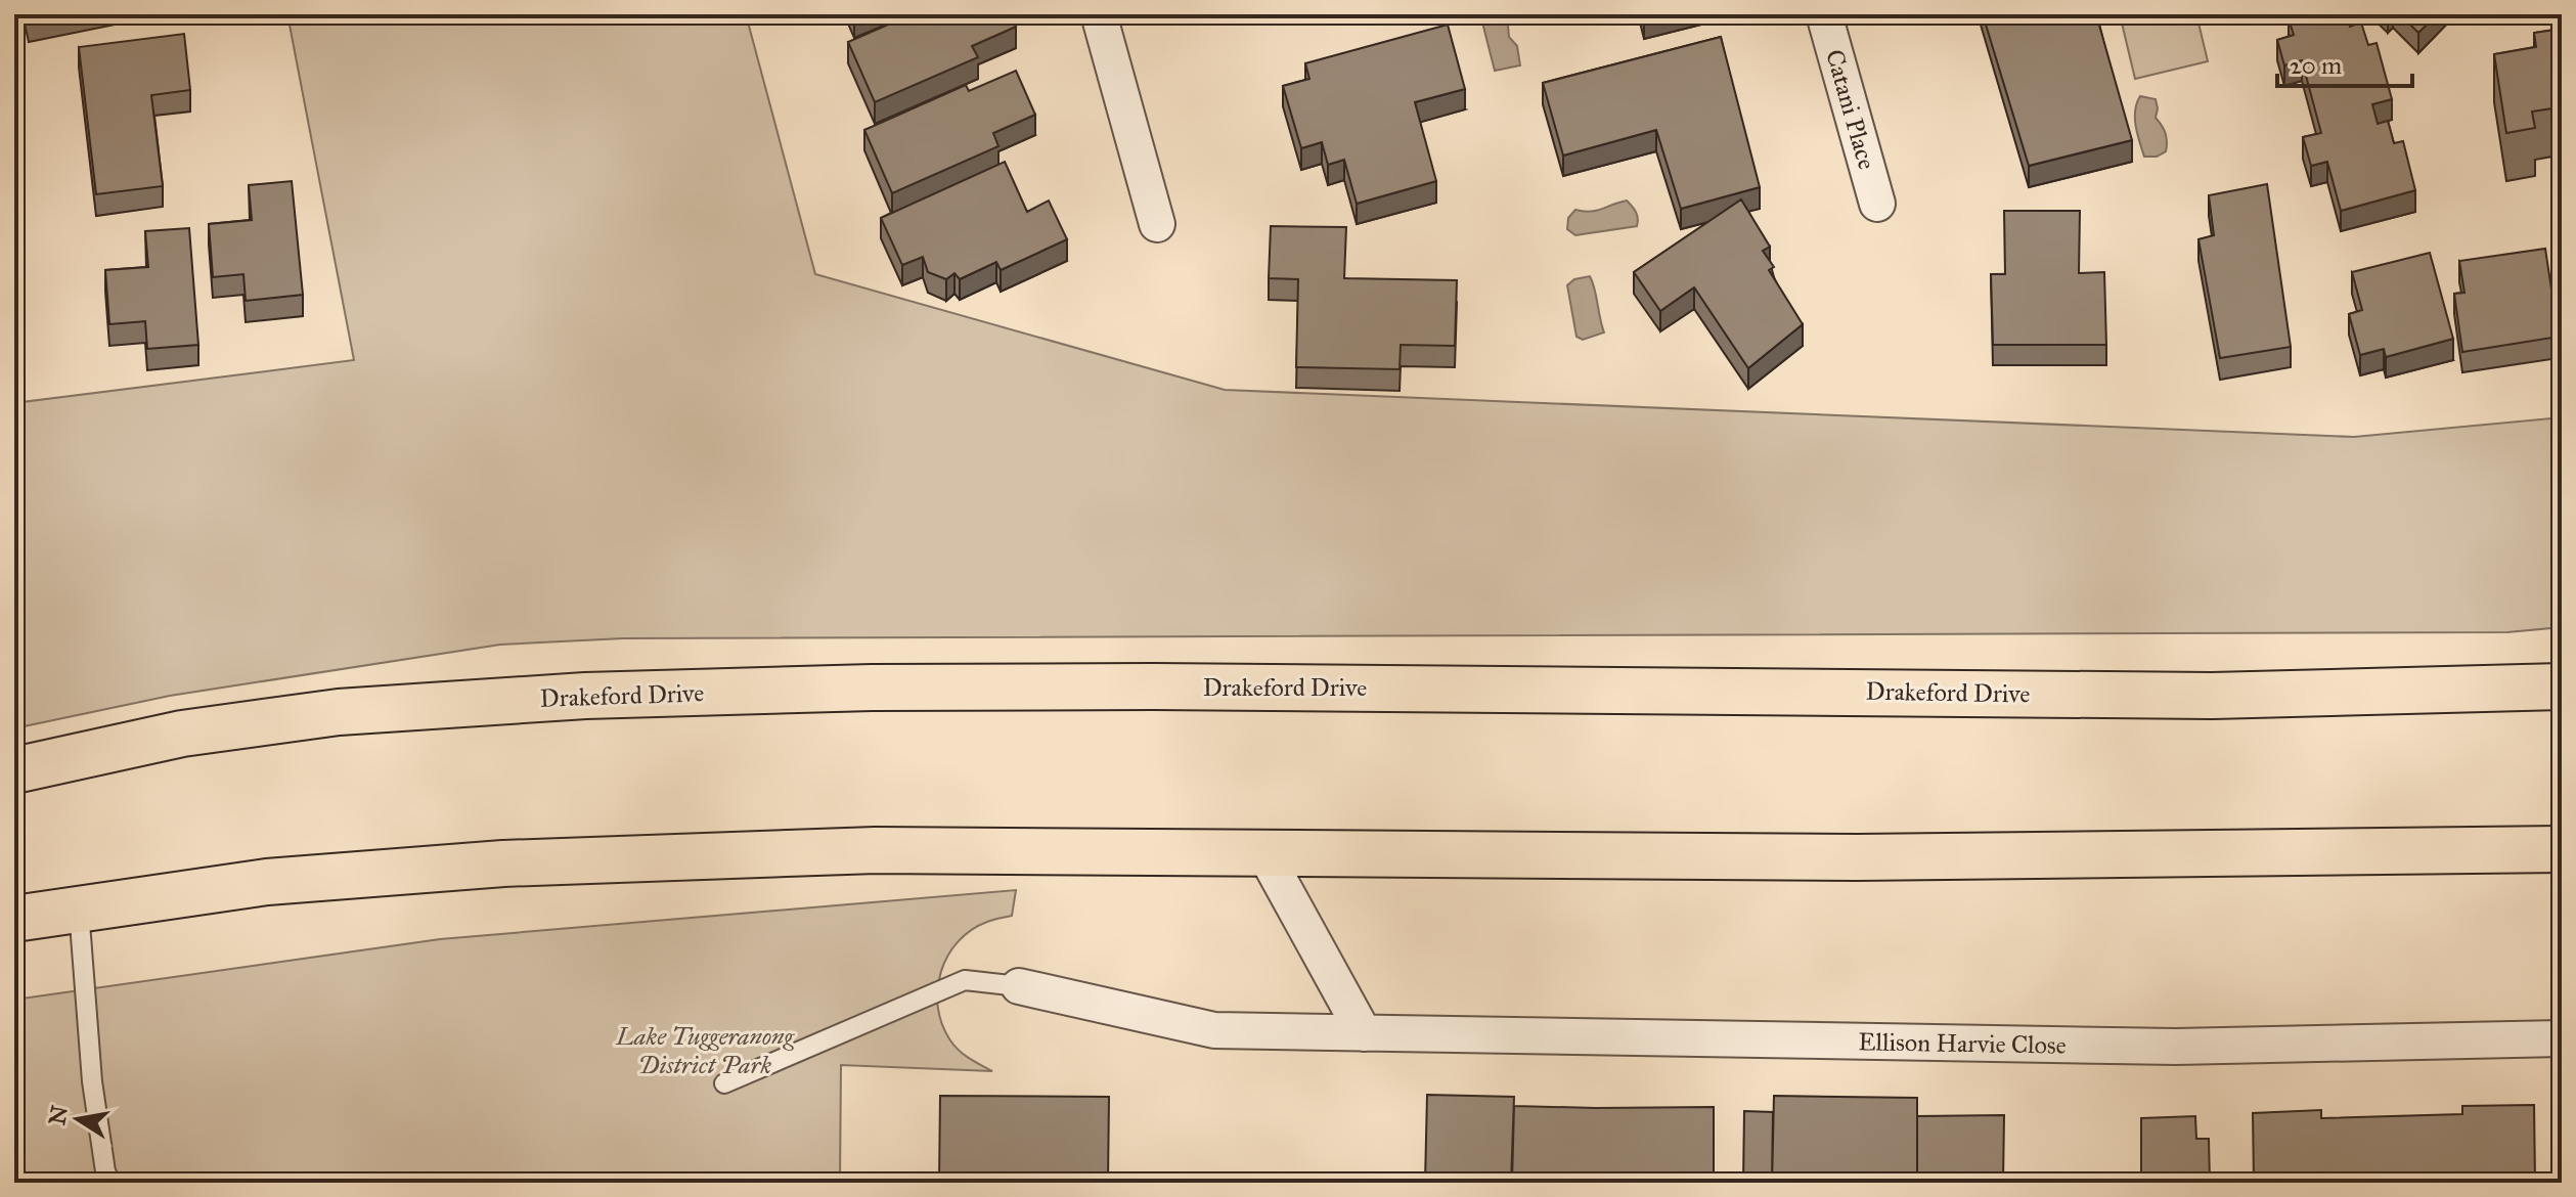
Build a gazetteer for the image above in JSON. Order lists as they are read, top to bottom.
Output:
{
  "streets": {
    "highway": ["Drakeford Drive"],
    "street": ["Catani Place", "Ellison Harvie Close"]
  },
  "parks": ["Lake Tuggeranong District Park"],
  "scale_bar": "20 m",
  "north": "left"
}
